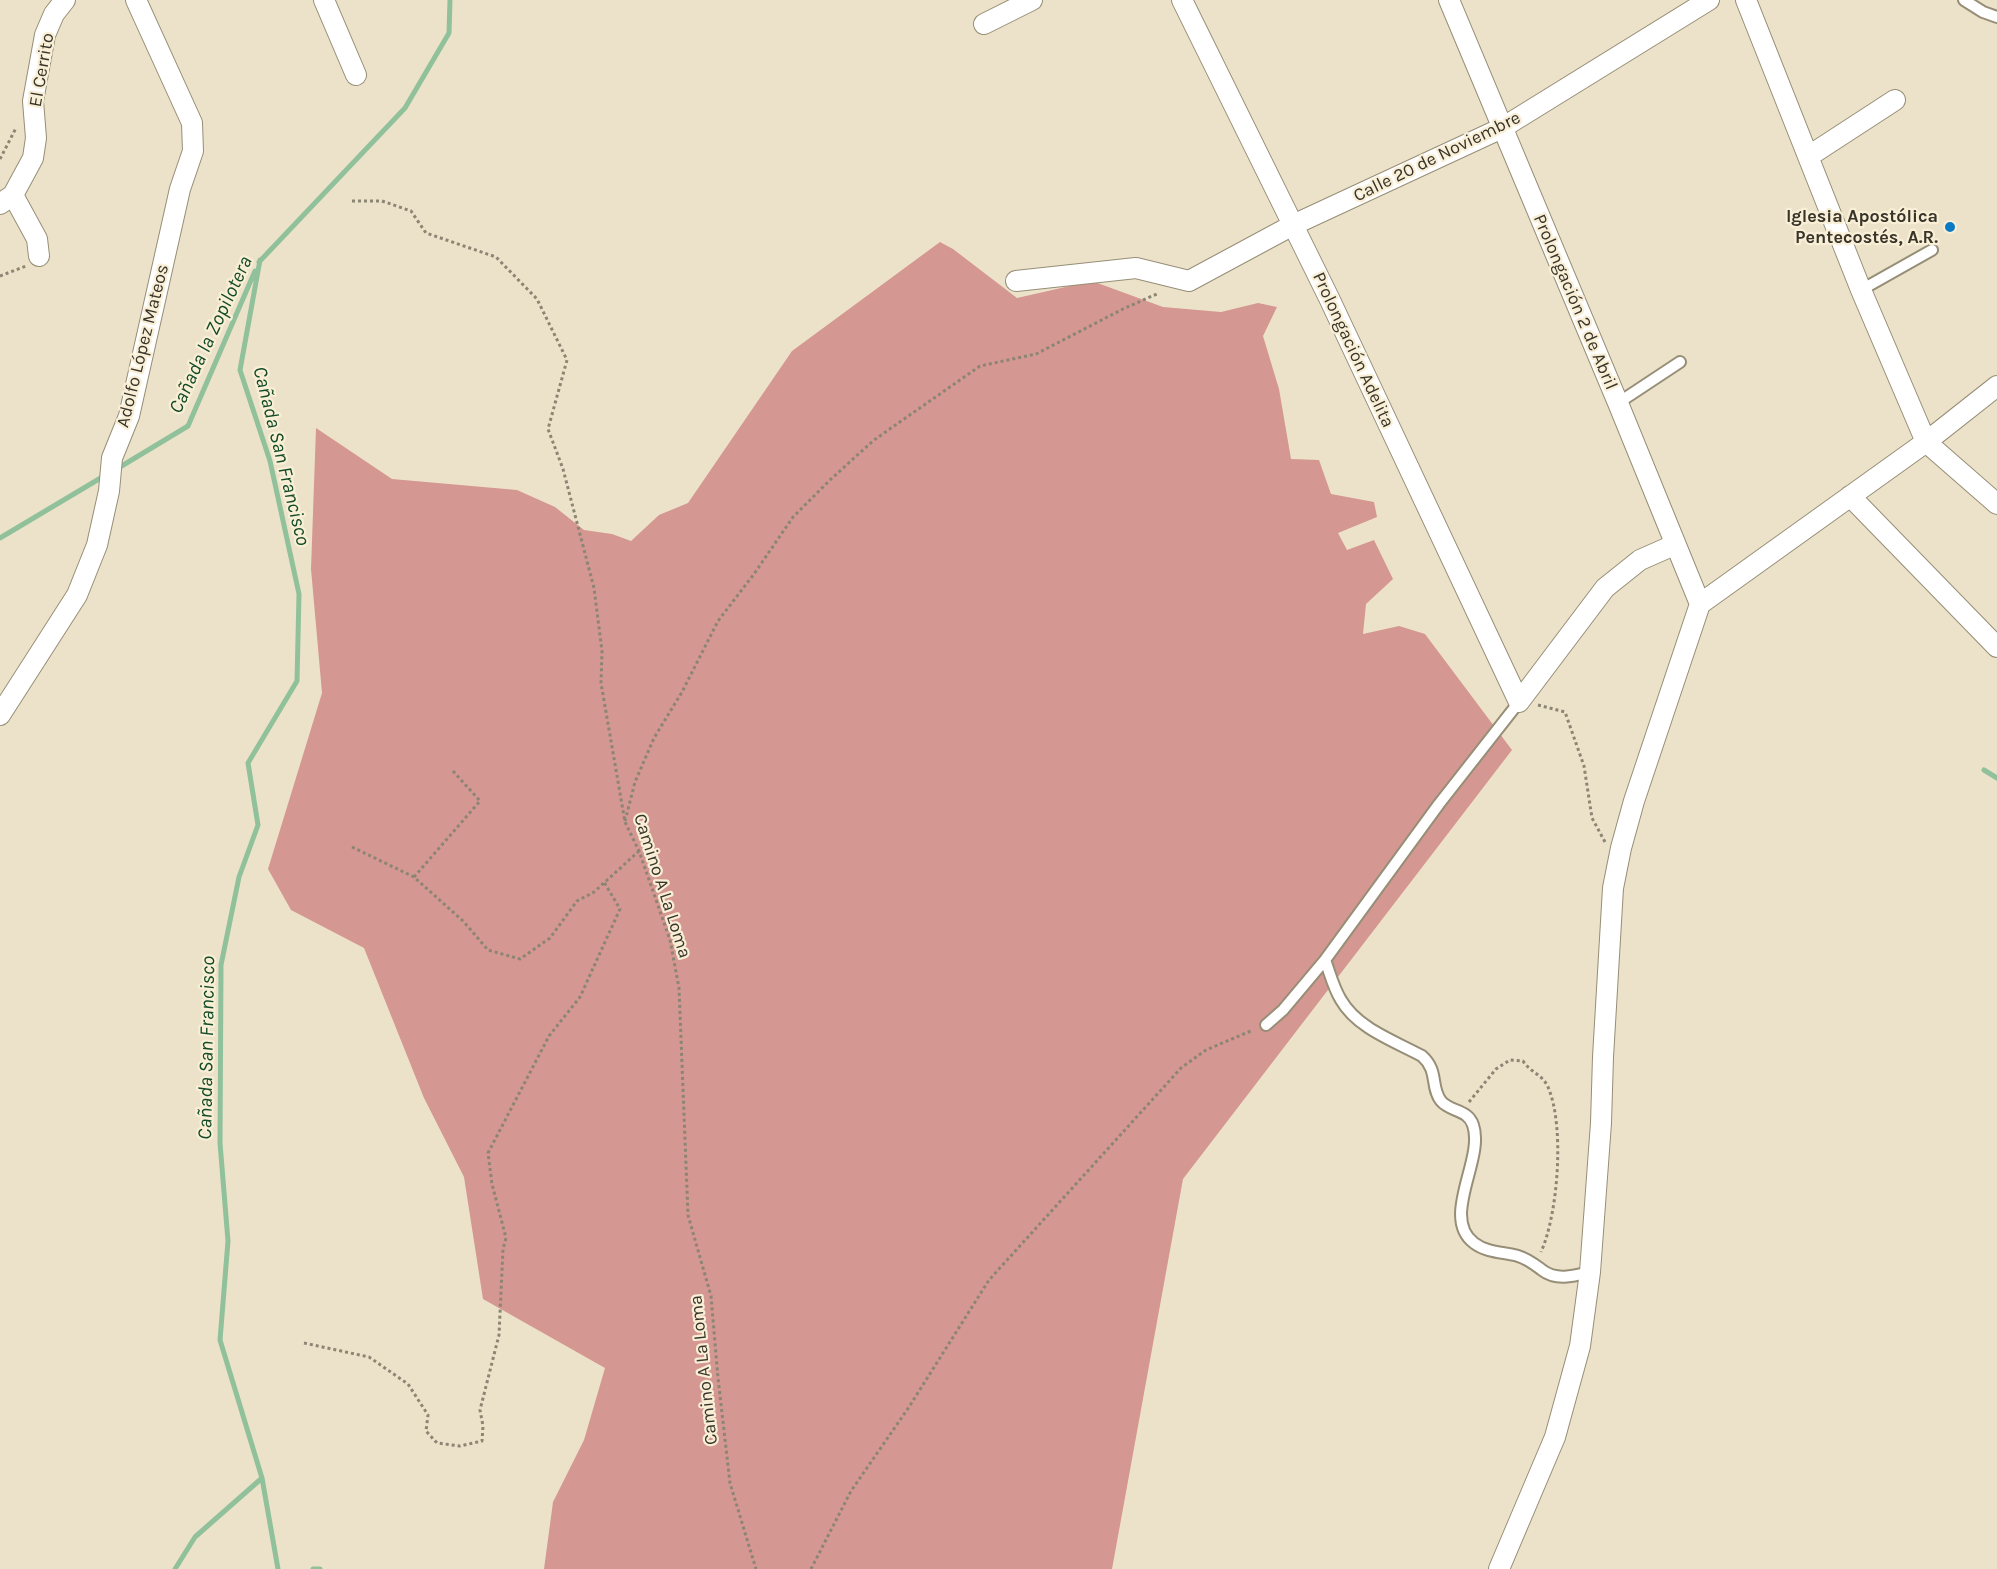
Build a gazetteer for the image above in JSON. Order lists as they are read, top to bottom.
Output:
{
  "streets": {
    "street": [
      "El Cerrito",
      "Calle 20 de Noviembre",
      "Prolongación 2 de Abril",
      "Adolfo López Mateos",
      "Prolongación Adelita"
    ],
    "path": ["Camino A La Loma"]
  },
  "crossings": [
    ["Calle 20 de Noviembre", "Prolongación 2 de Abril"],
    ["Calle 20 de Noviembre", "Prolongación Adelita"]
  ],
  "water": ["Cañada la Zopilotera", "Cañada San Francisco"],
  "places": ["Iglesia Apostólica Pentecostés, A.R."]
}
